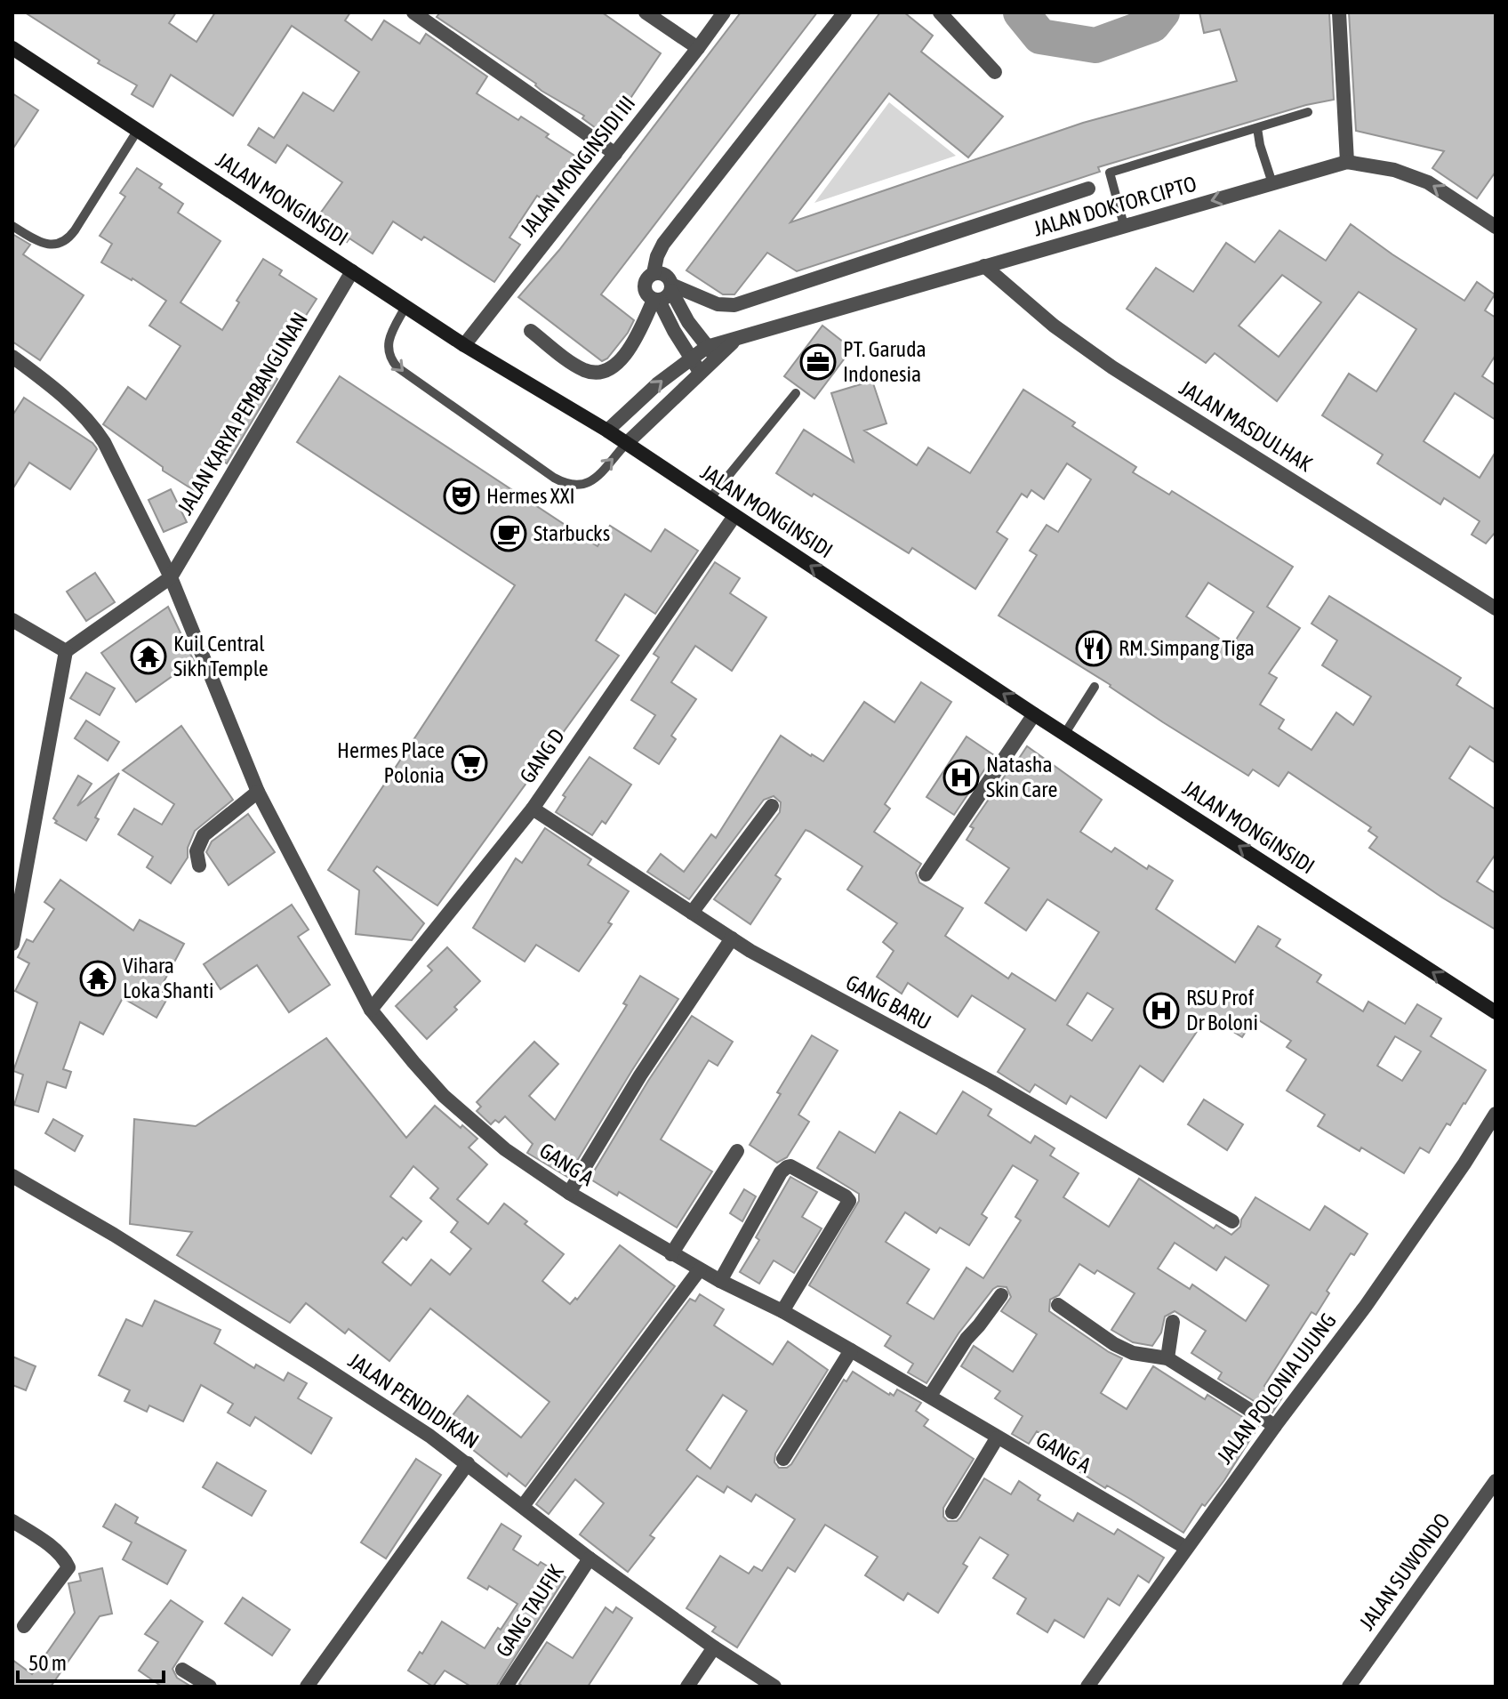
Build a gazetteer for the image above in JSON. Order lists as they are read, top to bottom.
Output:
{
  "streets": {
    "main road": ["JALAN MONGINSIDI"],
    "street": [
      "JALAN MONGINSIDI III",
      "JALAN DOKTOR CIPTO",
      "JALAN KARYA PEMBANGUNAN",
      "JALAN MASDULHAK",
      "GANG D",
      "GANG BARU",
      "GANG A",
      "JALAN POLONIA UJUNG",
      "JALAN PENDIDIKAN",
      "JALAN SUWONDO",
      "GANG TAUFIK"
    ]
  },
  "crossings": [
    ["JALAN MONGINSIDI III", "JALAN MONGINSIDI"],
    ["JALAN MONGINSIDI", "JALAN DOKTOR CIPTO"],
    ["JALAN MONGINSIDI", "JALAN KARYA PEMBANGUNAN"],
    ["JALAN MONGINSIDI", "GANG D"],
    ["JALAN DOKTOR CIPTO", "JALAN MASDULHAK"],
    ["JALAN KARYA PEMBANGUNAN", "GANG A"],
    ["GANG D", "GANG BARU"],
    ["GANG D", "GANG A"],
    ["GANG A", "JALAN POLONIA UJUNG"],
    ["JALAN PENDIDIKAN", "GANG TAUFIK"]
  ],
  "one_way": ["JALAN MONGINSIDI"],
  "places": {
    "office": ["PT. Garuda Indonesia"],
    "theatre": ["Hermes XXI"],
    "cafe": ["Starbucks"],
    "restaurant": ["RM. Simpang Tiga"],
    "temple": ["Kuil Central Sikh Temple", "Vihara Loka Shanti"],
    "supermarket": ["Hermes Place Polonia"],
    "hospital": ["Natasha Skin Care", "RSU Prof Dr Boloni"]
  },
  "scale_bar": "50 m"
}
